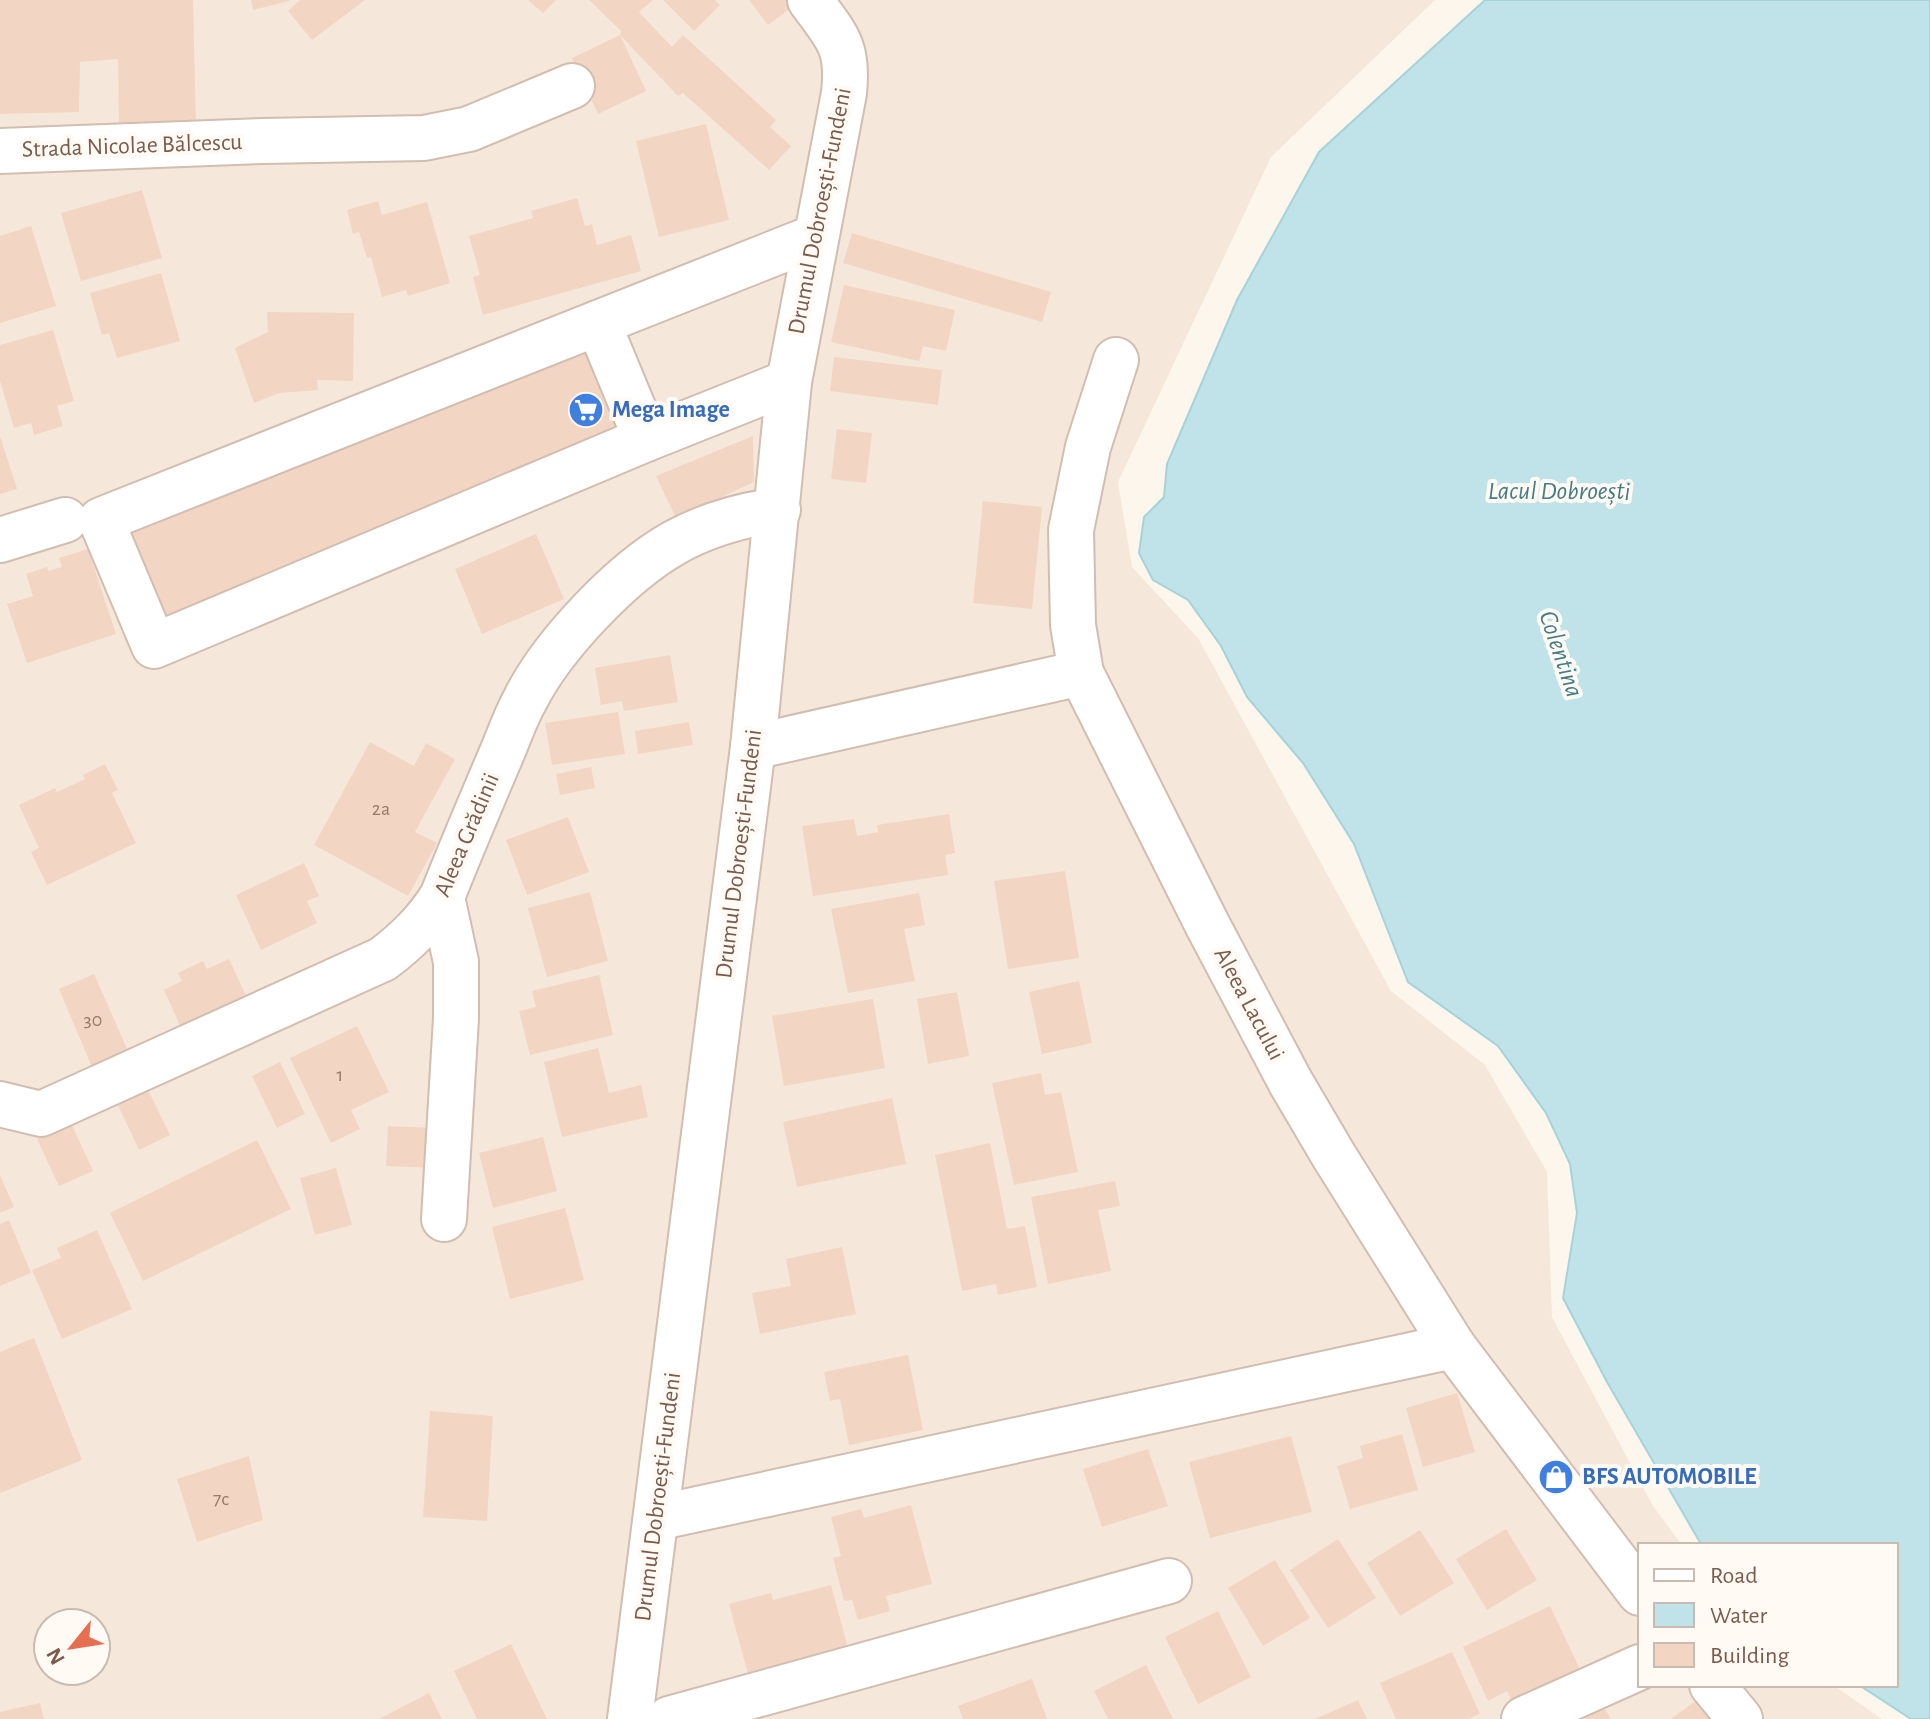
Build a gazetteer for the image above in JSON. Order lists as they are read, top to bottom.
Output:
{
  "streets": {
    "street": [
      "Strada Nicolae Bălcescu",
      "Drumul Dobroești-Fundeni",
      "Aleea Grădinii",
      "Aleea Lacului"
    ]
  },
  "crossings": [
    ["Drumul Dobroești-Fundeni", "Aleea Grădinii"]
  ],
  "water": ["Lacul Dobroești", "Colentina"],
  "places": {
    "supermarket": ["Mega Image"],
    "shop": ["BFS AUTOMOBILE"]
  },
  "house_numbers": [
    "2a",
    "30",
    "1",
    "7c"
  ],
  "legend": ["Road", "Water", "Building"],
  "north": "bottom left"
}
